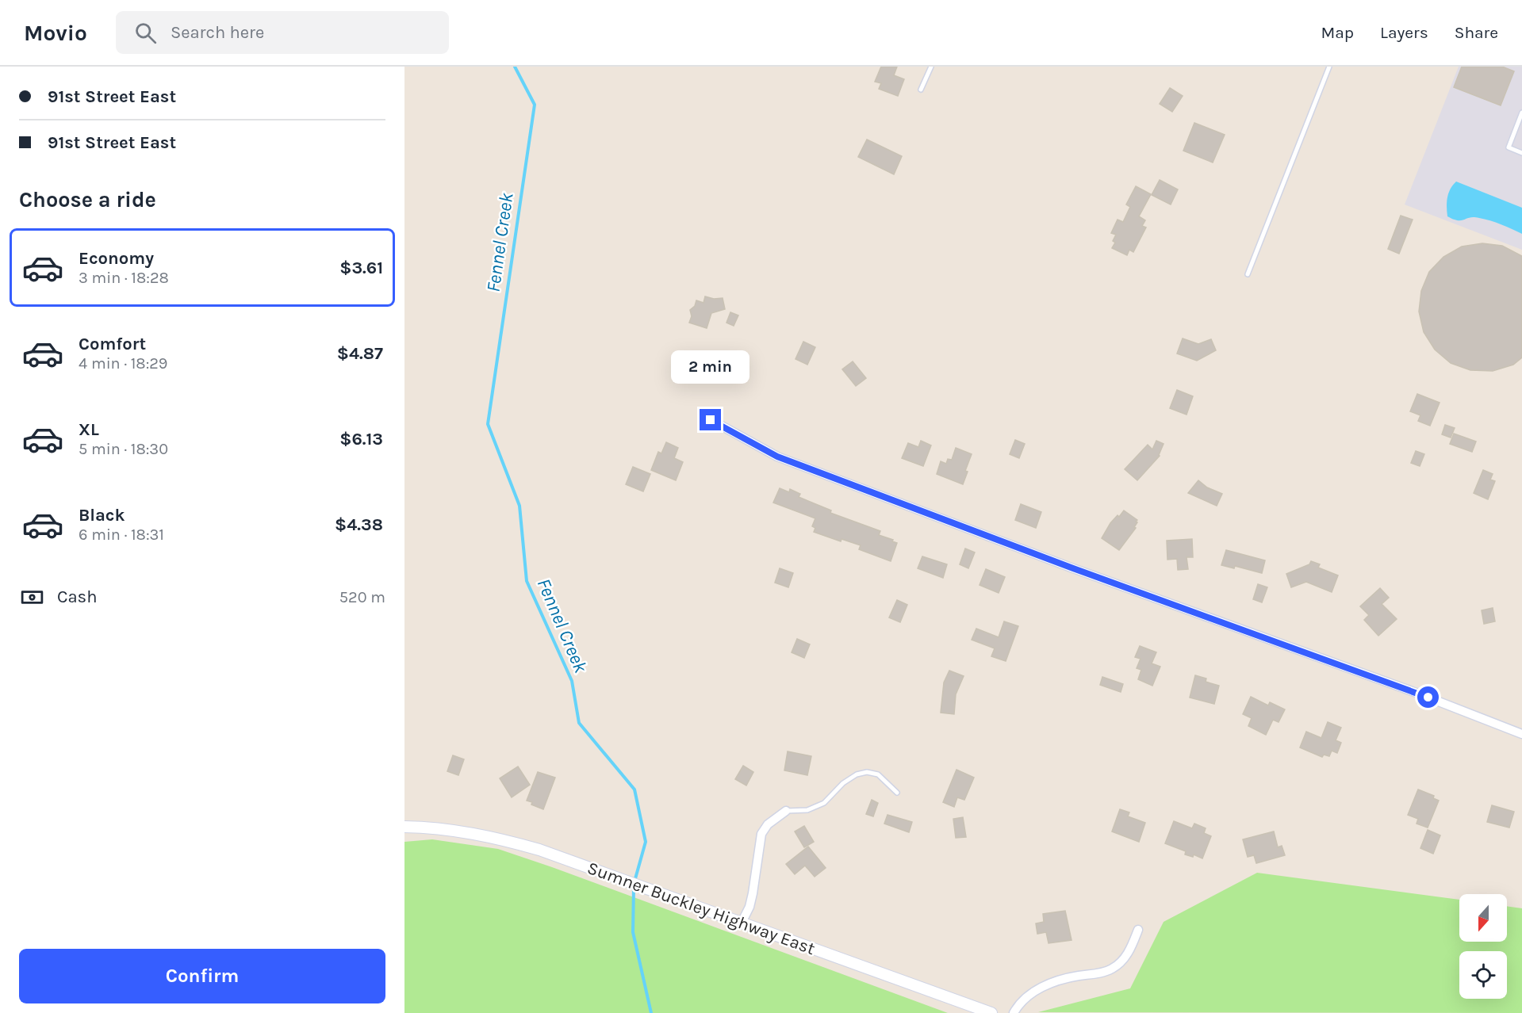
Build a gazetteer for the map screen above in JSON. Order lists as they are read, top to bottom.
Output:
{
  "streets": {
    "street": ["Sumner Buckley Highway East"]
  },
  "water": ["Fennel Creek"],
  "north": "bottom",
  "page": {
    "header": "Movio",
    "search": "Search here",
    "nav": ["Map", "Layers", "Share"],
    "banner": ["91st Street East", "91st Street East"],
    "heading": "Choose a ride",
    "list": [
      {
        "name": "Economy",
        "note": "3 min · 18:28",
        "value": "$3.61"
      },
      {
        "name": "Comfort",
        "note": "4 min · 18:29",
        "value": "$4.87"
      },
      {
        "name": "XL",
        "note": "5 min · 18:30",
        "value": "$6.13"
      },
      {
        "name": "Black",
        "note": "6 min · 18:31",
        "value": "$4.38"
      }
    ],
    "bubble": "2 min",
    "pay": ["Cash", "520 m"],
    "buttons": "Confirm"
  }
}
